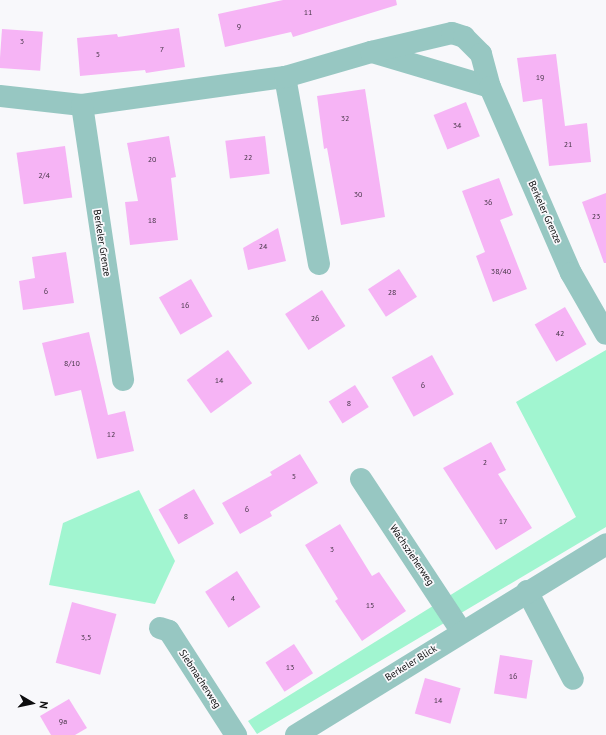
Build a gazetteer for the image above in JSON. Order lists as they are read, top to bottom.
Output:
{
  "streets": {
    "street": [
      "Berkeler Grenze",
      "Wachszieherweg",
      "Berkeler Blick",
      "Siebmacherweg"
    ]
  },
  "crossings": [
    ["Wachszieherweg", "Berkeler Blick"]
  ],
  "house_numbers": [
    "11",
    "9",
    "3",
    "7",
    "5",
    "19",
    "32",
    "34",
    "21",
    "22",
    "20",
    "2/4",
    "30",
    "36",
    "23",
    "18",
    "24",
    "38/40",
    "6",
    "28",
    "16",
    "26",
    "42",
    "8/10",
    "14",
    "6",
    "8",
    "12",
    "2",
    "5",
    "6",
    "8",
    "17",
    "3",
    "4",
    "15",
    "3,5",
    "13",
    "16",
    "14",
    "9a"
  ],
  "north": "right"
}
